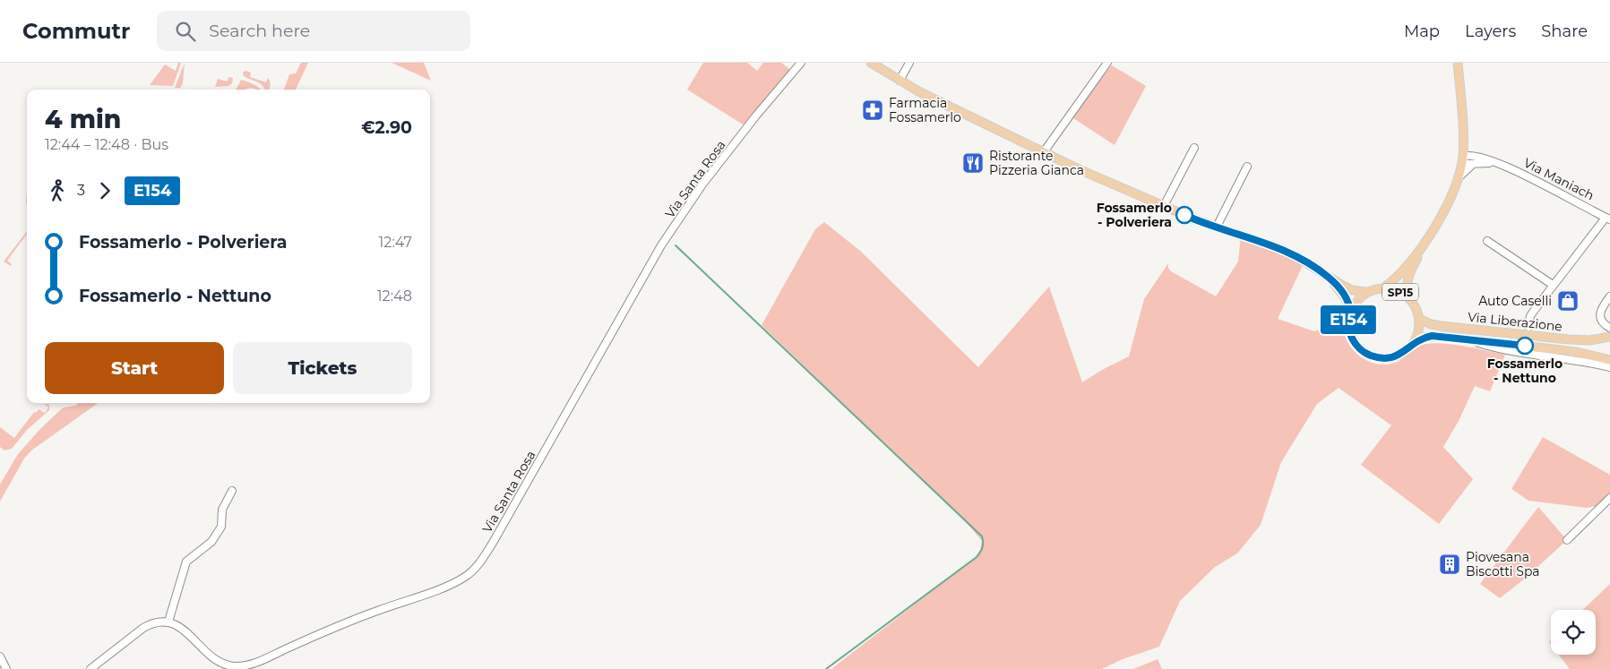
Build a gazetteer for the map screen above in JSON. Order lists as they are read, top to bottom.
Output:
{
  "streets": {
    "main road": ["SP15", "Via Liberazione"],
    "street": ["Via Santa Rosa", "Via Maniach"]
  },
  "crossings": [
    ["SP15", "Via Liberazione"]
  ],
  "places": {
    "pharmacy": ["Farmacia Fossamerlo"],
    "restaurant": ["Ristorante Pizzeria Gianca"],
    "other": ["Fossamerlo - Polveriera", "Fossamerlo - Nettuno"],
    "shop": ["Auto Caselli"],
    "building": ["Piovesana Biscotti Spa"]
  },
  "lines": ["bus line E154"],
  "page": {
    "header": "Commutr",
    "search": "Search here",
    "nav": ["Map", "Layers", "Share"],
    "on_map": "E154",
    "heading": ["4 min", "12:44 – 12:48 · Bus", "€2.90"],
    "legs": ["3", "E154"],
    "list": [
      {
        "name": "Fossamerlo - Polveriera",
        "value": "12:47"
      },
      {
        "name": "Fossamerlo - Nettuno",
        "value": "12:48"
      }
    ],
    "buttons": ["Start", "Tickets"]
  }
}
